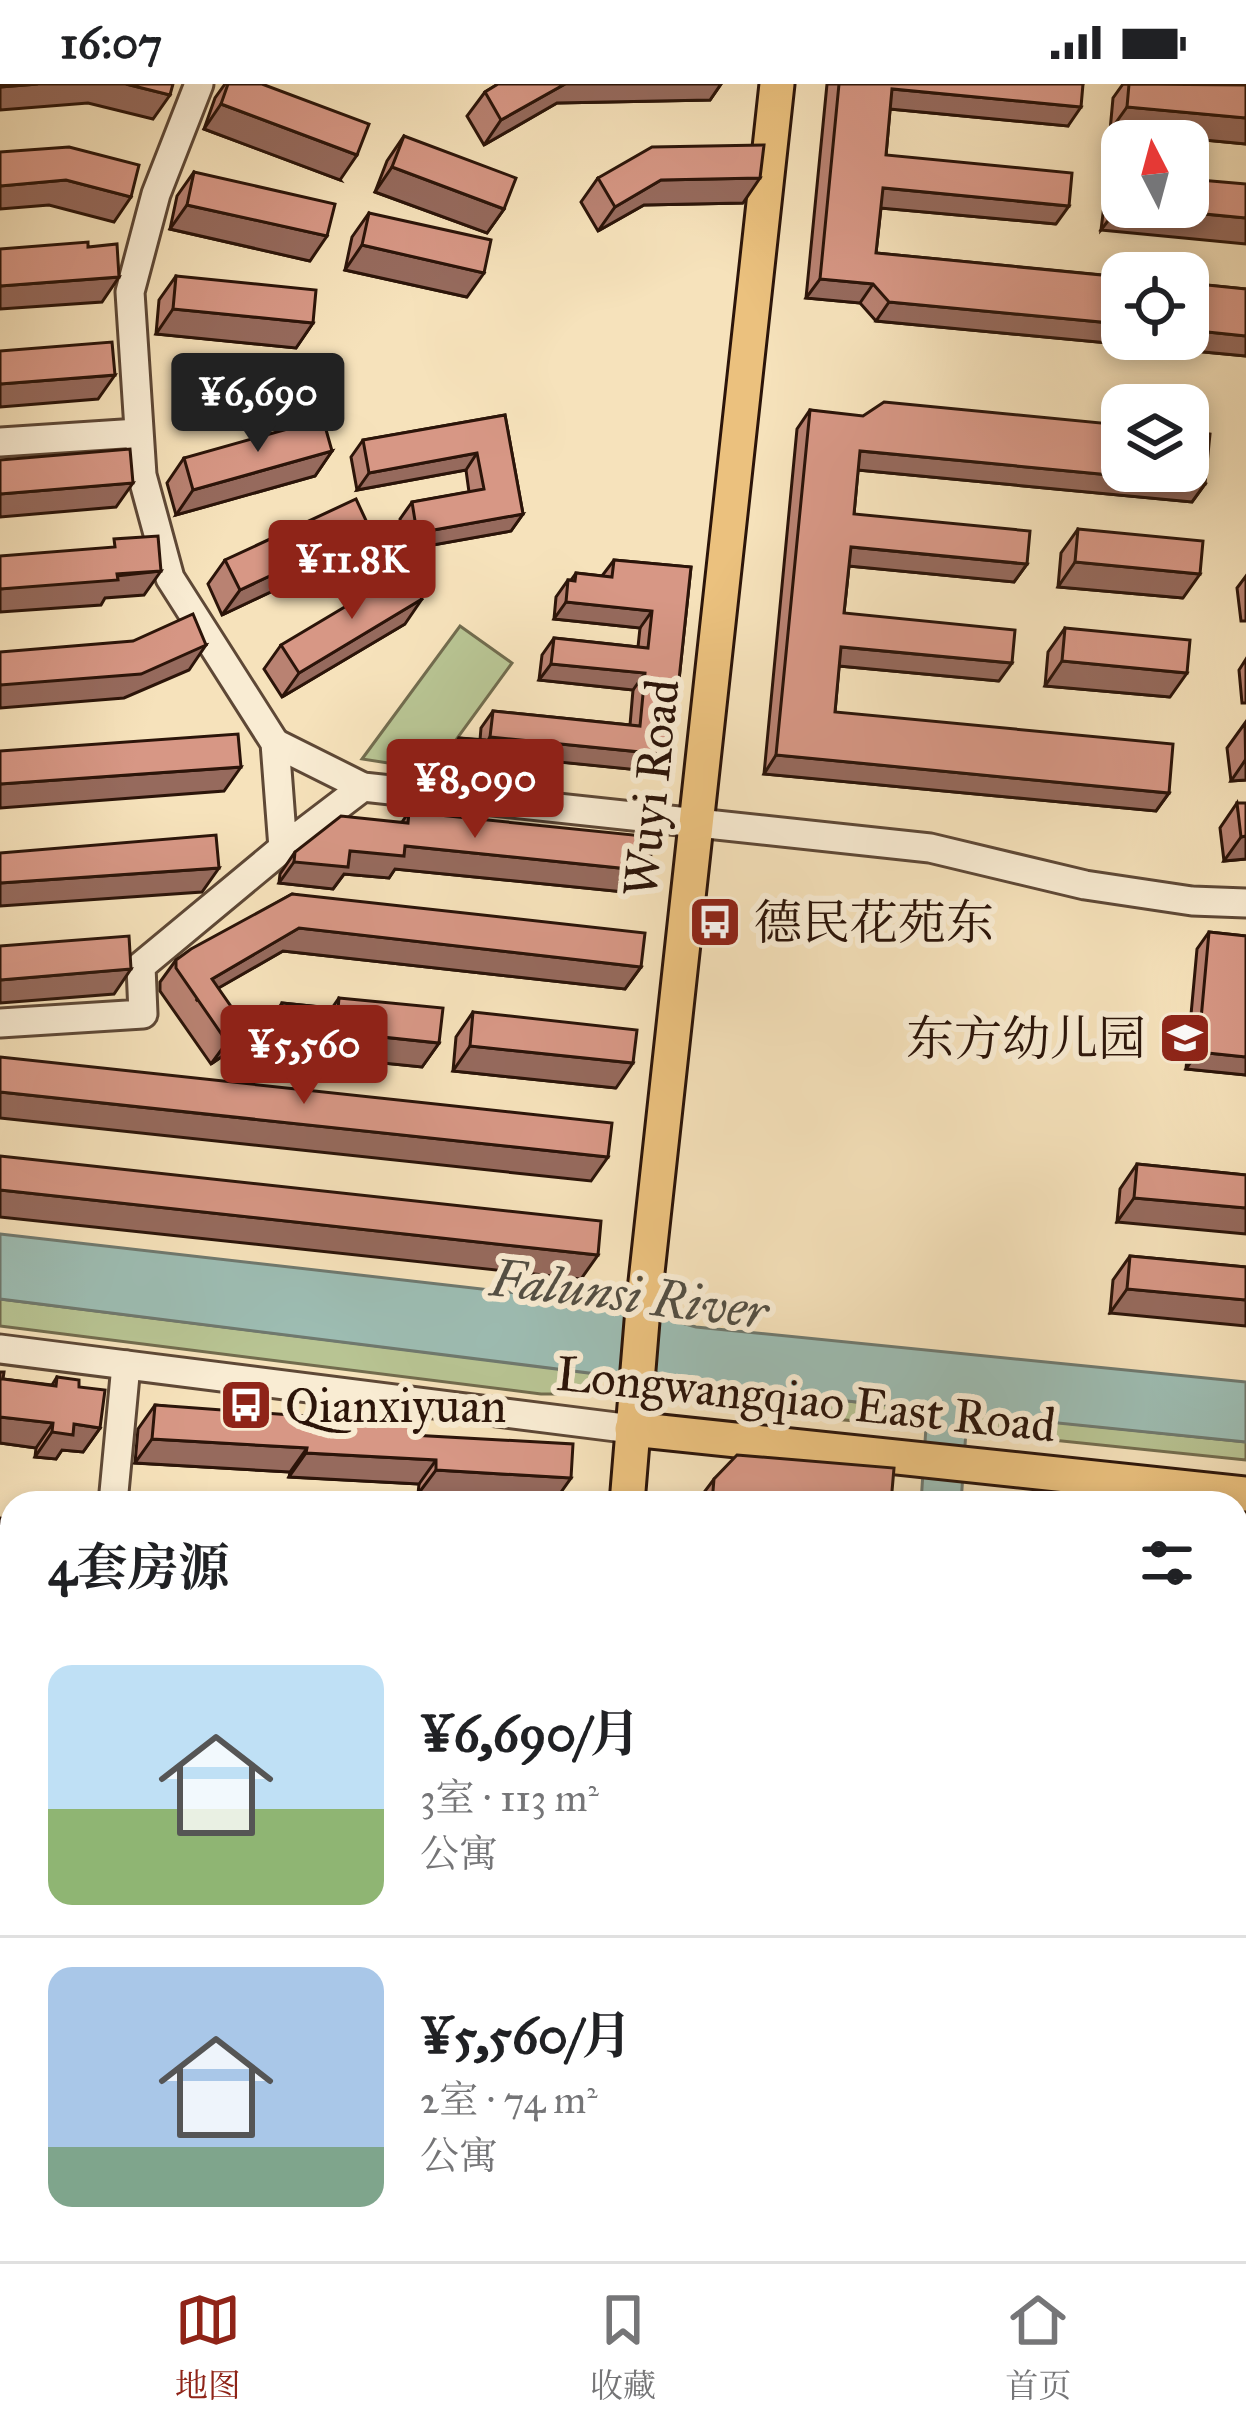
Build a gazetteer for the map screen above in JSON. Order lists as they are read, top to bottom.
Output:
{
  "streets": {
    "main road": ["Wuyi Road", "Longwangqiao East Road"]
  },
  "crossings": [
    ["Wuyi Road", "Longwangqiao East Road"]
  ],
  "water": ["Falunsi River"],
  "places": {
    "bus stop": ["德民花苑东", "Qianxiyuan"],
    "school or university": ["东方幼儿园"]
  },
  "north": "top",
  "page": {
    "status": "16:07",
    "price": [
      "¥6,690",
      "¥11.8K",
      "¥8,090",
      "¥5,560"
    ],
    "heading": "4套房源",
    "list": [
      {
        "name": "¥6,690/月",
        "note": "3室 · 113 m² · 公寓"
      },
      {
        "name": "¥5,560/月",
        "note": "2室 · 74 m² · 公寓"
      }
    ],
    "tabs": ["地图", "收藏", "首页"]
  }
}
